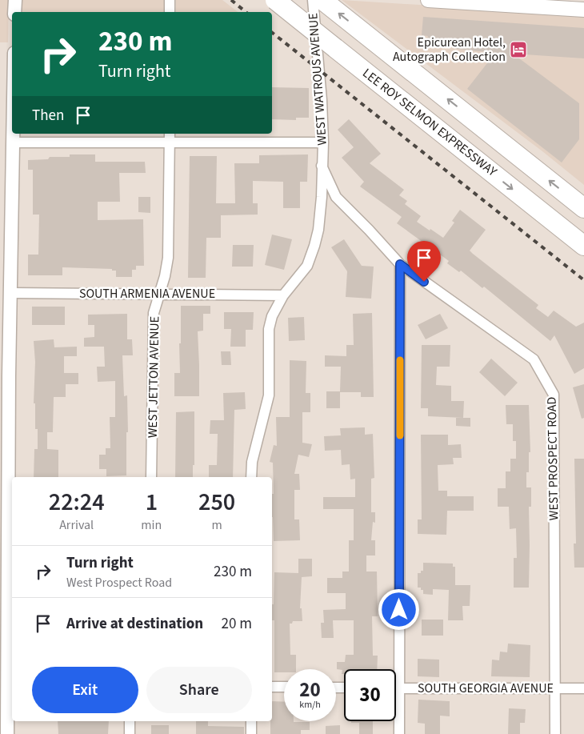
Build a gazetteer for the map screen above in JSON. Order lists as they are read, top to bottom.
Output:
{
  "streets": {
    "highway": ["LEE ROY SELMON EXPRESSWAY"],
    "street": [
      "WEST WATROUS AVENUE",
      "SOUTH ARMENIA AVENUE",
      "WEST JETTON AVENUE",
      "WEST PROSPECT ROAD",
      "SOUTH GEORGIA AVENUE"
    ]
  },
  "crossings": [
    ["WEST WATROUS AVENUE", "SOUTH ARMENIA AVENUE"],
    ["WEST WATROUS AVENUE", "WEST PROSPECT ROAD"],
    ["SOUTH ARMENIA AVENUE", "WEST JETTON AVENUE"],
    ["WEST PROSPECT ROAD", "SOUTH GEORGIA AVENUE"]
  ],
  "places": {
    "hotel": ["Epicurean Hotel, Autograph Collection"]
  },
  "page": {
    "turn": ["230 m", "Turn right"],
    "then": "Then",
    "eta": [
      "22:24",
      "Arrival",
      "1",
      "min",
      "250",
      "m"
    ],
    "list": [
      {
        "name": "Turn right",
        "note": "West Prospect Road",
        "value": "230 m"
      },
      {
        "name": "Arrive at destination",
        "value": "20 m"
      }
    ],
    "buttons": ["Exit", "Share"],
    "speed": "20 km/h",
    "limit": "30"
  }
}
